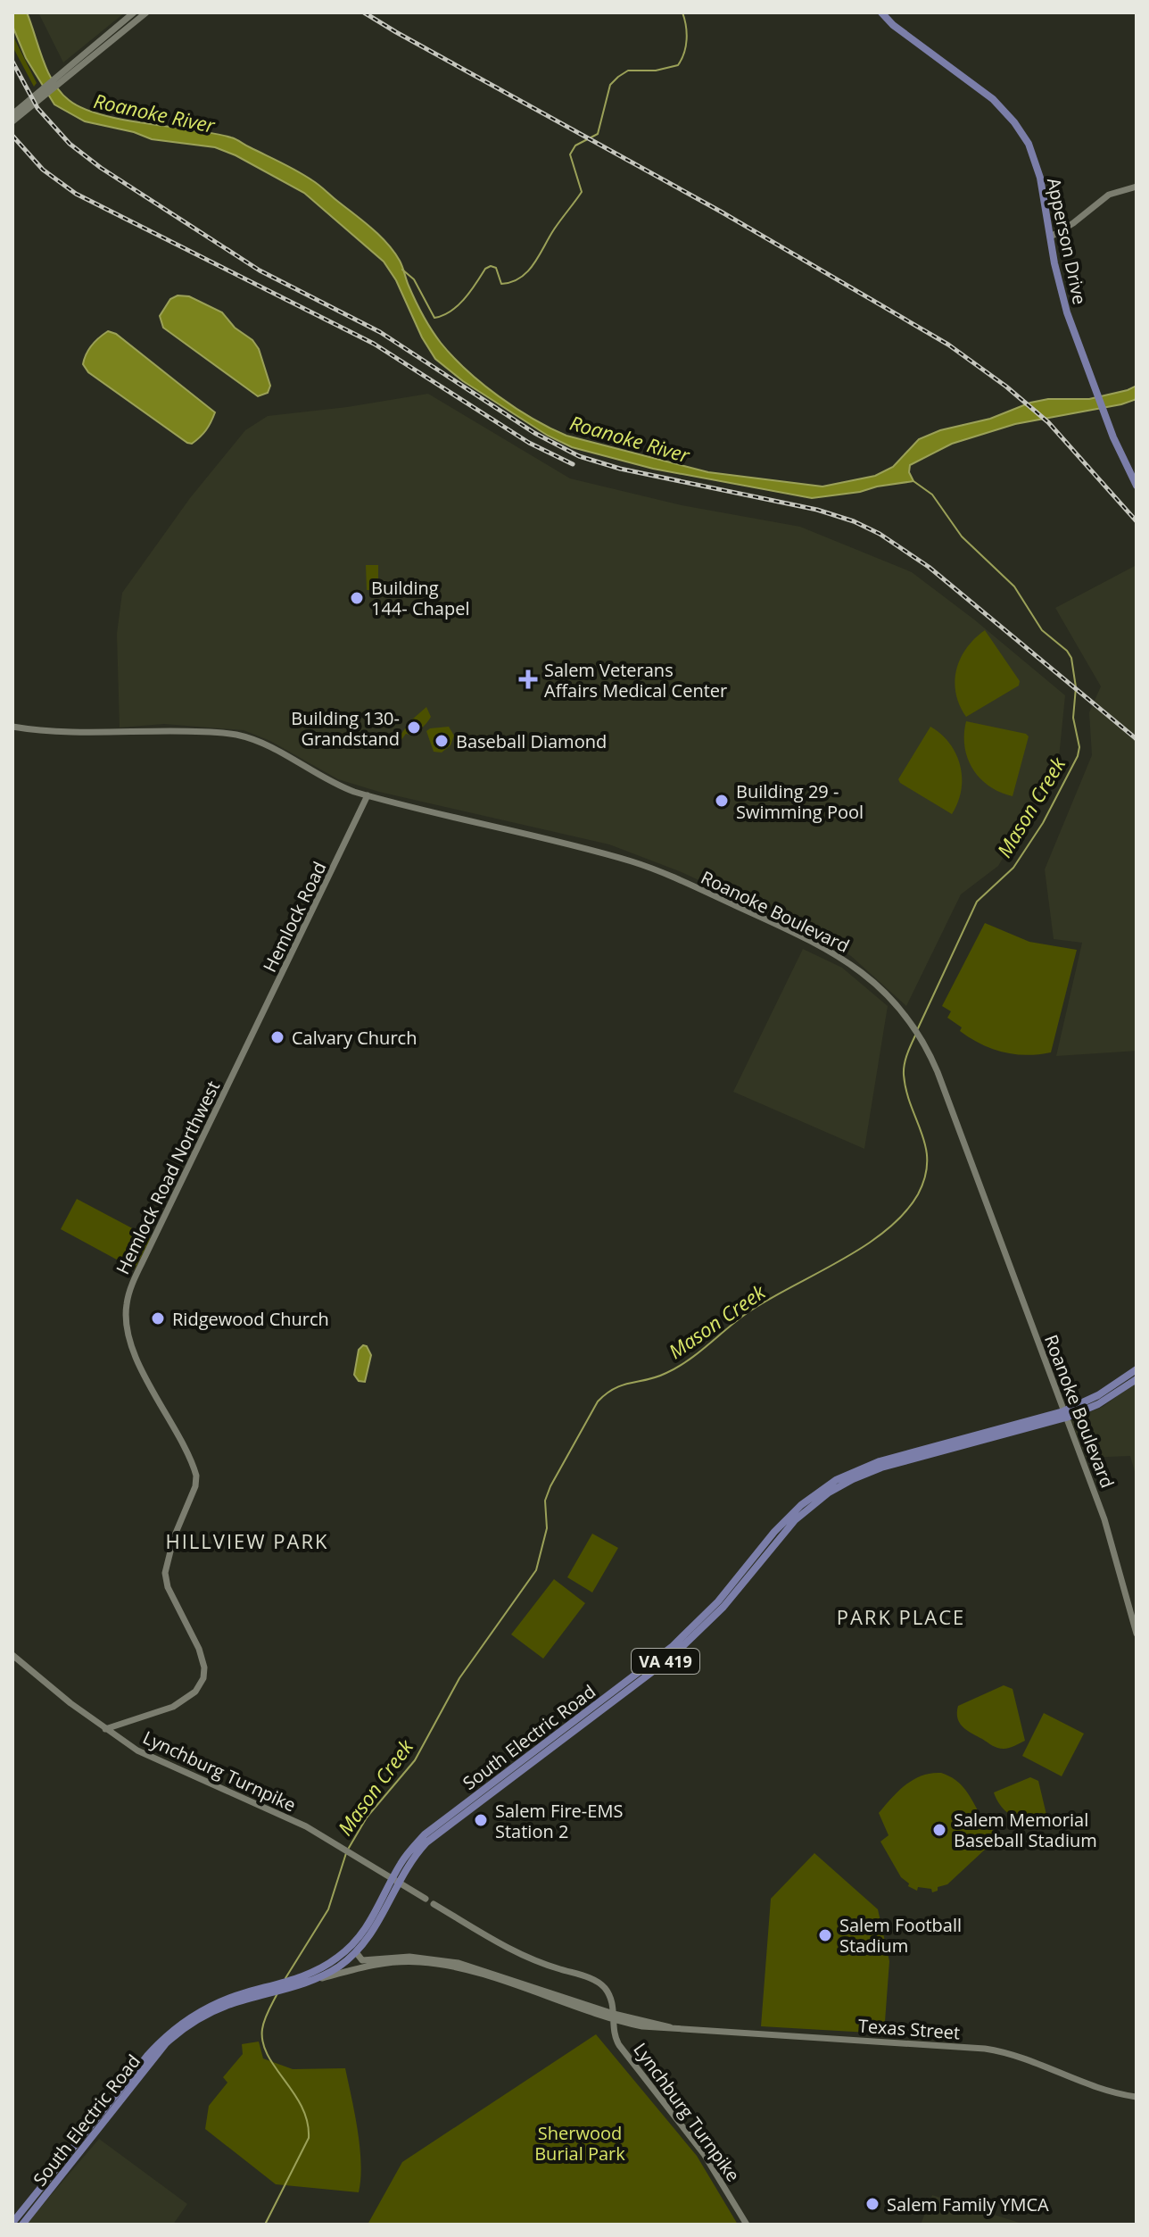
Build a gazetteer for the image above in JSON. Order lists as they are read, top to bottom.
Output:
{
  "streets": {
    "main road": [
      "Apperson Drive",
      "Roanoke Boulevard",
      "Hemlock Road",
      "Hemlock Road Northwest",
      "VA 419",
      "South Electric Road",
      "Lynchburg Turnpike",
      "Texas Street"
    ]
  },
  "crossings": [
    ["Roanoke Boulevard", "Hemlock Road"],
    ["Roanoke Boulevard", "South Electric Road"],
    ["Hemlock Road", "Hemlock Road Northwest"],
    ["Hemlock Road Northwest", "Lynchburg Turnpike"],
    ["South Electric Road", "Lynchburg Turnpike"],
    ["South Electric Road", "Texas Street"],
    ["Lynchburg Turnpike", "Texas Street"]
  ],
  "districts": ["HILLVIEW PARK", "PARK PLACE"],
  "water": ["Roanoke River", "Mason Creek"],
  "parks": ["Sherwood Burial Park"],
  "places": {
    "other": [
      "Building 144- Chapel",
      "Building 130- Grandstand",
      "Baseball Diamond",
      "Building 29 - Swimming Pool",
      "Calvary Church",
      "Ridgewood Church",
      "Salem Fire-EMS Station 2",
      "Salem Memorial Baseball Stadium",
      "Salem Football Stadium",
      "Salem Family YMCA"
    ],
    "health": ["Salem Veterans Affairs Medical Center"]
  }
}
